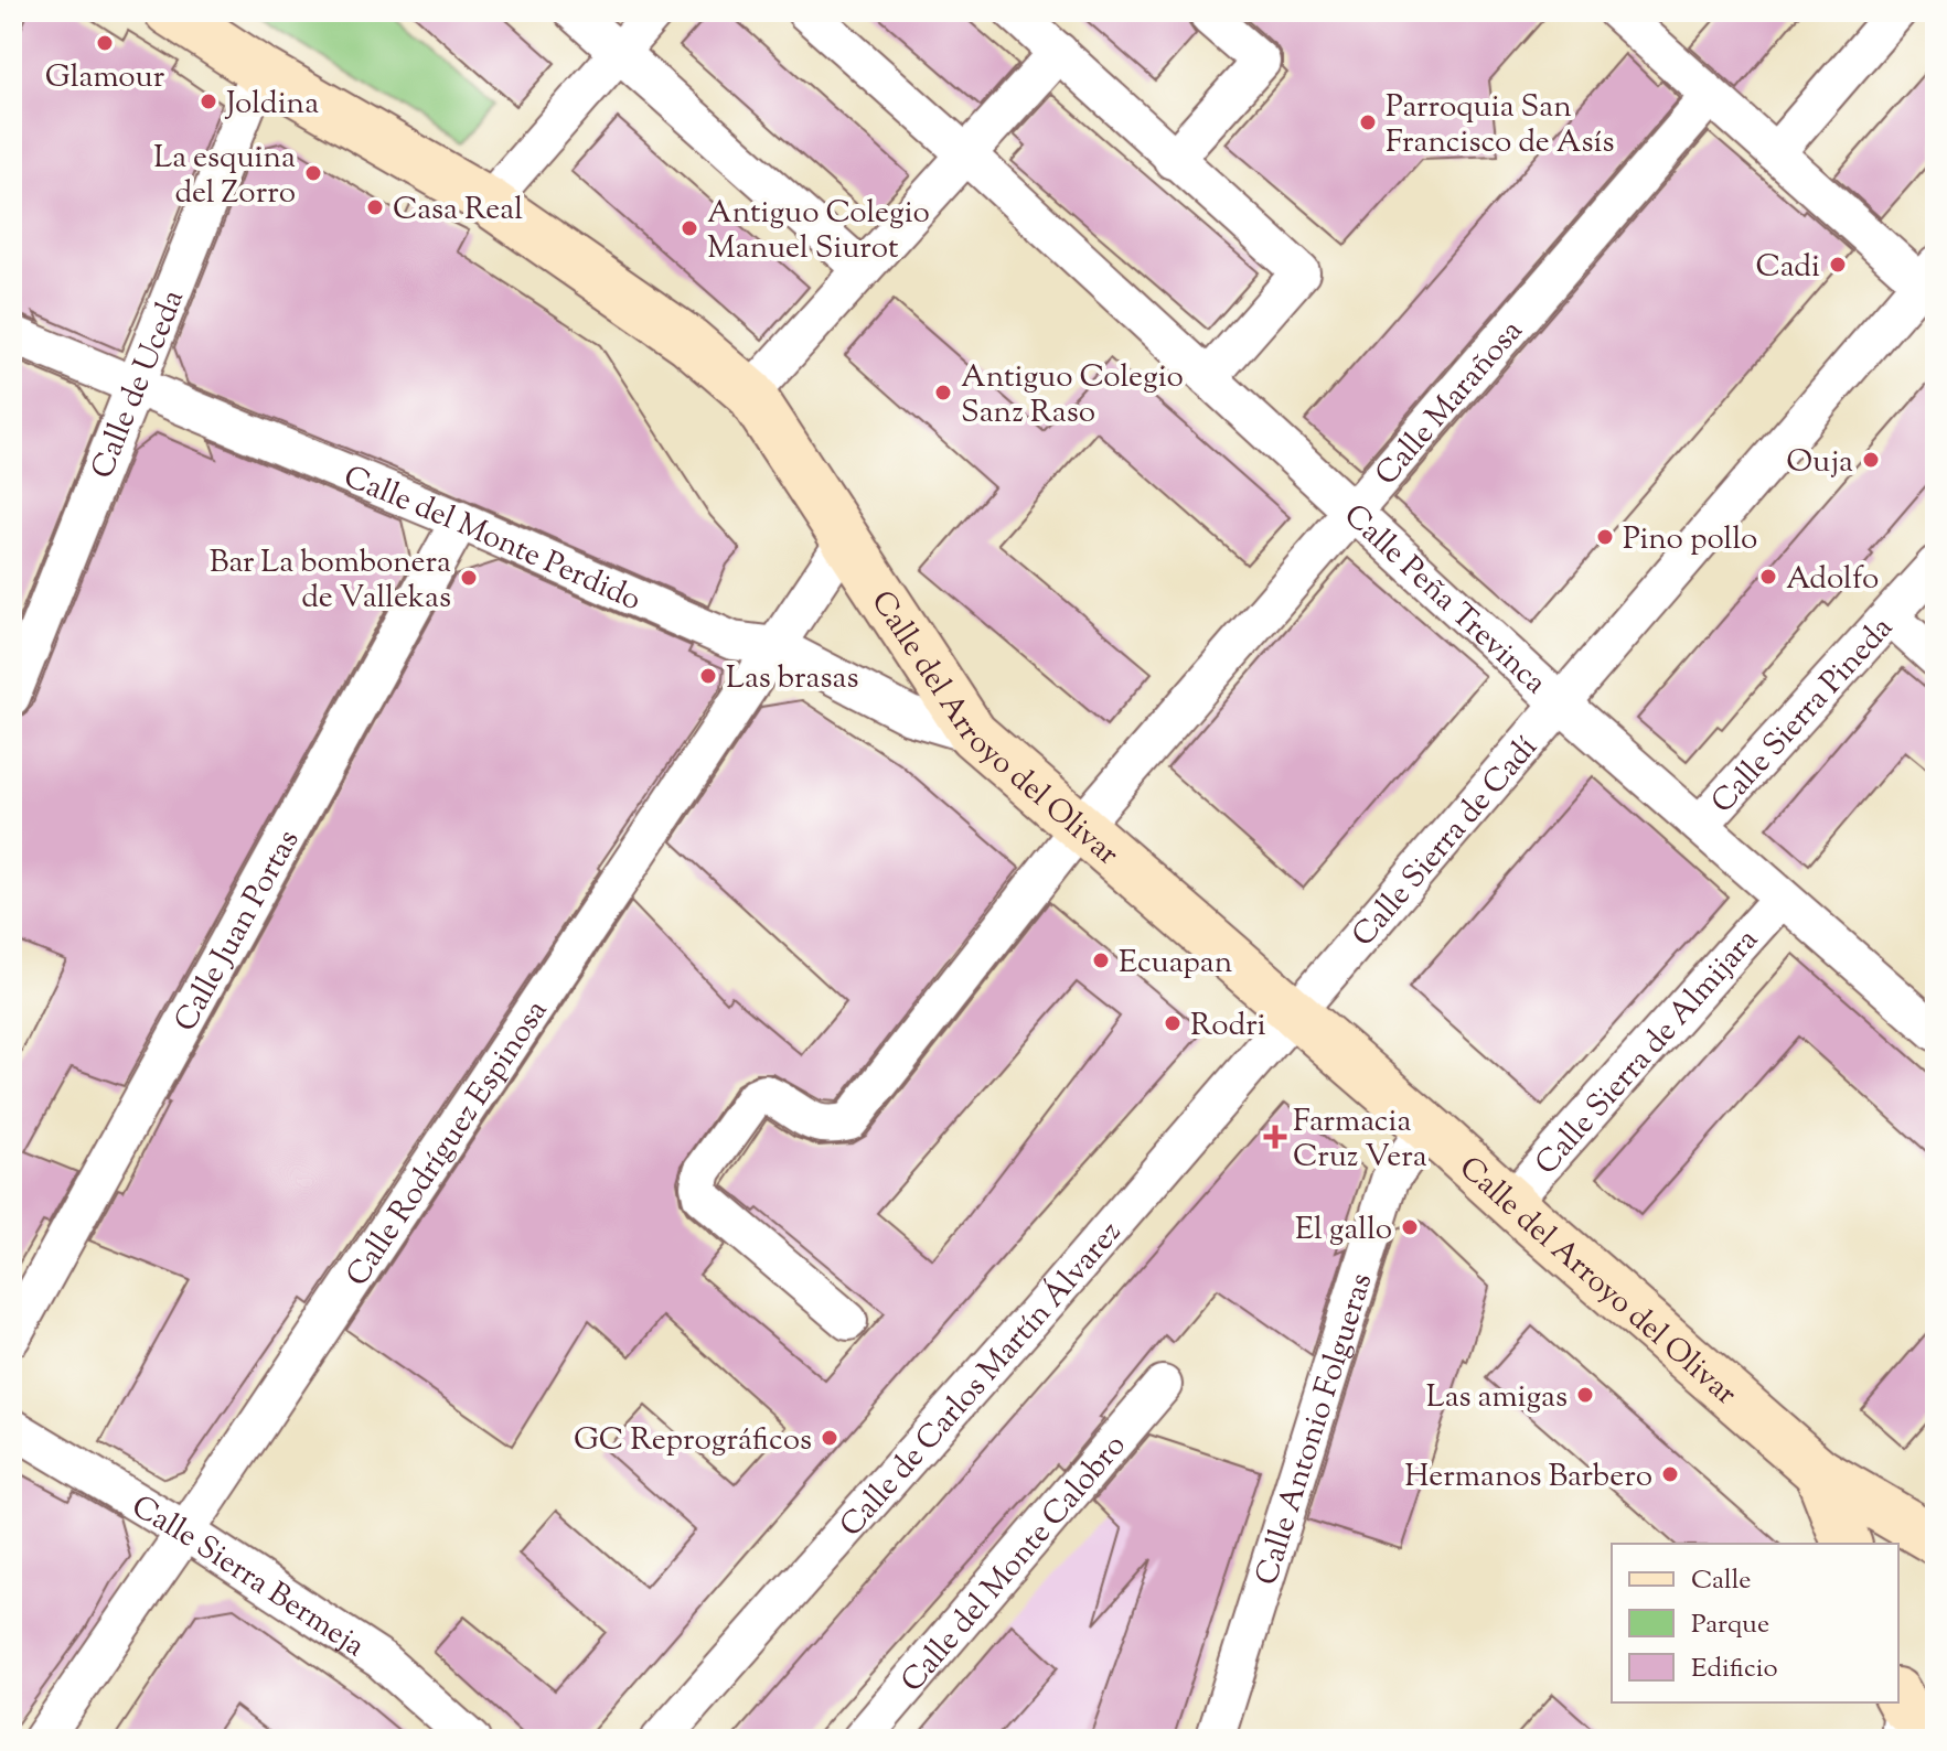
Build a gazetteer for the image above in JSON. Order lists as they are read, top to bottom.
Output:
{
  "streets": {
    "street": [
      "Calle de Uceda",
      "Calle Marañosa",
      "Calle del Monte Perdido",
      "Calle Peña Trevinca",
      "Calle Sierra Pineda",
      "Calle del Arroyo del Olivar",
      "Calle Sierra de Cadí",
      "Calle Juan Portas",
      "Calle Sierra de Almijara",
      "Calle Rodríguez Espinosa",
      "Calle de Carlos Martín Álvarez",
      "Calle Antonio Folgueras",
      "Calle del Monte Calobro",
      "Calle Sierra Bermeja"
    ]
  },
  "crossings": [
    ["Calle de Uceda", "Calle del Monte Perdido"],
    ["Calle de Uceda", "Calle del Arroyo del Olivar"],
    ["Calle Marañosa", "Calle Peña Trevinca"],
    ["Calle Marañosa", "Calle del Arroyo del Olivar"],
    ["Calle del Monte Perdido", "Calle del Arroyo del Olivar"],
    ["Calle del Monte Perdido", "Calle Juan Portas"],
    ["Calle del Monte Perdido", "Calle Rodríguez Espinosa"],
    ["Calle Peña Trevinca", "Calle Sierra Pineda"],
    ["Calle Peña Trevinca", "Calle Sierra de Cadí"],
    ["Calle Peña Trevinca", "Calle Sierra de Almijara"],
    ["Calle del Arroyo del Olivar", "Calle Sierra de Cadí"],
    ["Calle del Arroyo del Olivar", "Calle Sierra de Almijara"],
    ["Calle del Arroyo del Olivar", "Calle Rodríguez Espinosa"],
    ["Calle del Arroyo del Olivar", "Calle de Carlos Martín Álvarez"],
    ["Calle del Arroyo del Olivar", "Calle Antonio Folgueras"],
    ["Calle Sierra de Cadí", "Calle de Carlos Martín Álvarez"],
    ["Calle Rodríguez Espinosa", "Calle Sierra Bermeja"]
  ],
  "places": {
    "other": [
      "Glamour",
      "Joldina",
      "Parroquia San Francisco de Asís",
      "La esquina del Zorro",
      "Casa Real",
      "Antiguo Colegio Manuel Siurot",
      "Cadi",
      "Antiguo Colegio Sanz Raso",
      "Ouja",
      "Pino pollo",
      "Adolfo",
      "Bar La bombonera de Vallekas",
      "Las brasas",
      "Ecuapan",
      "Rodri",
      "El gallo",
      "Las amigas",
      "GC Reprográficos",
      "Hermanos Barbero"
    ],
    "health": ["Farmacia Cruz Vera"]
  },
  "legend": ["Calle", "Parque", "Edificio"]
}
